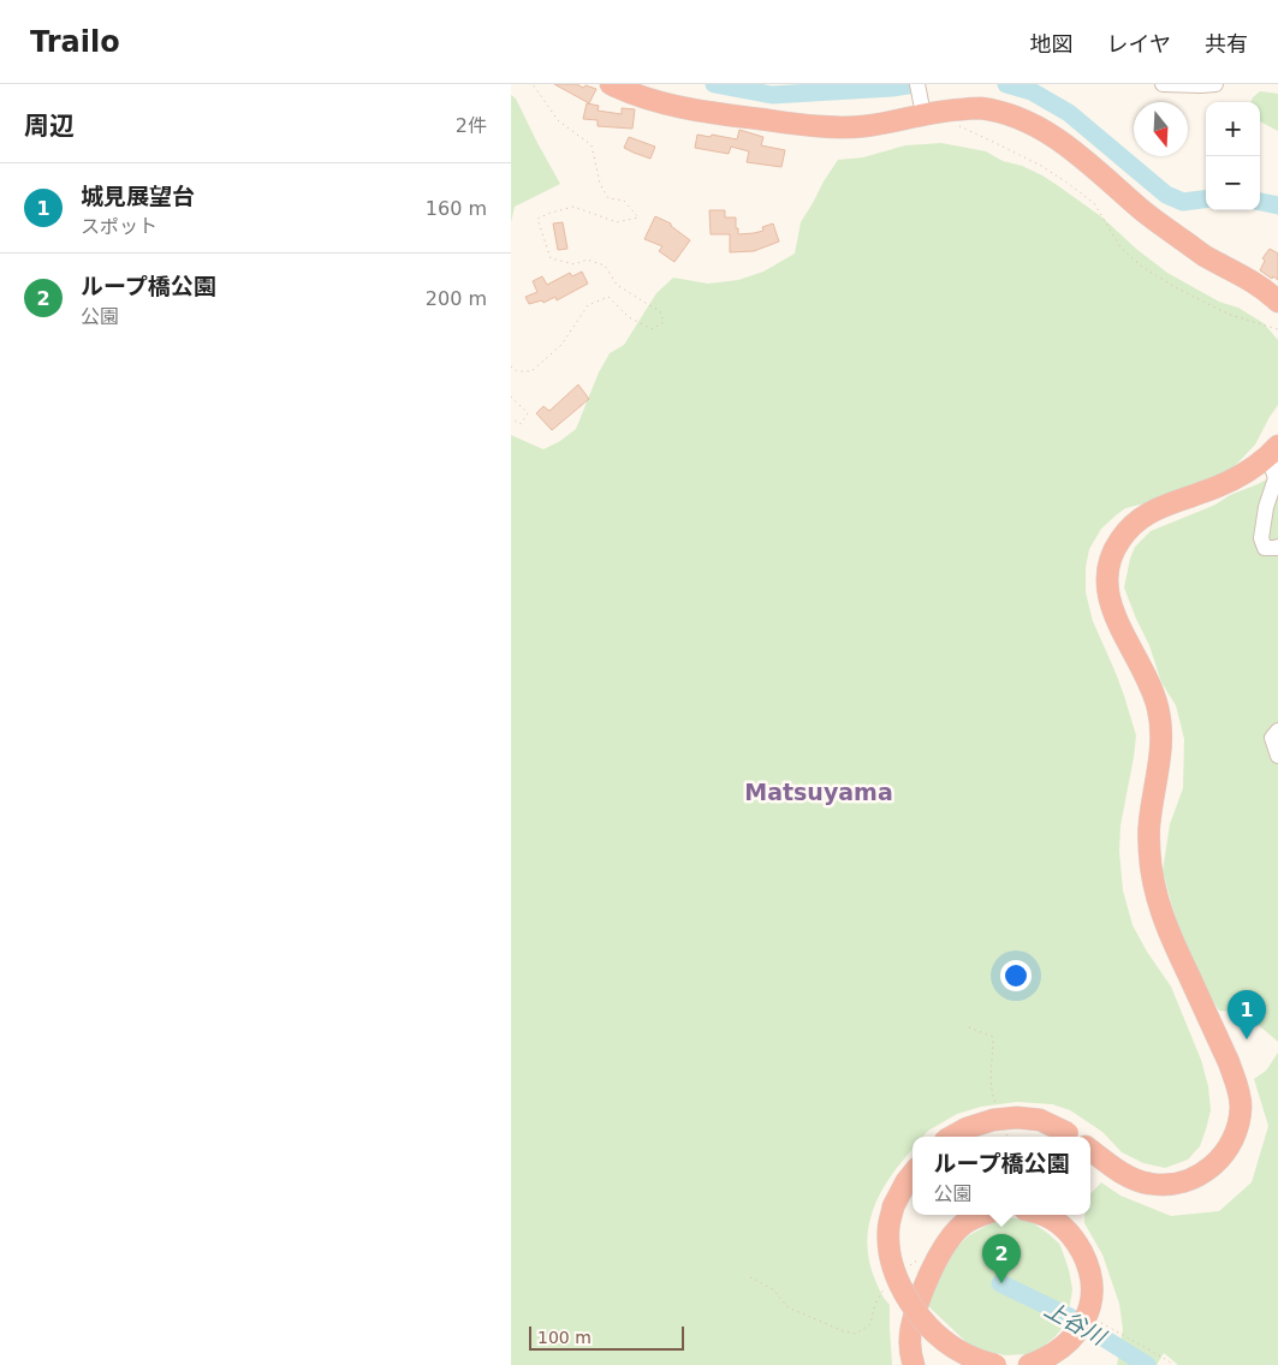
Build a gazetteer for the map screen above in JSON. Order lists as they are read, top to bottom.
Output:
{
  "districts": ["Matsuyama"],
  "water": ["上谷川"],
  "scale_bar": "100 m",
  "north": "bottom",
  "page": {
    "header": "Trailo",
    "nav": ["地図", "レイヤ", "共有"],
    "heading": ["周辺", "2件"],
    "map_buttons": ["+", "−"],
    "list": [
      {
        "mark": "1",
        "name": "城見展望台",
        "note": "スポット",
        "value": "160 m"
      },
      {
        "mark": "2",
        "name": "ループ橋公園",
        "note": "公園",
        "value": "200 m"
      }
    ],
    "pins": ["1", "2"],
    "popup": ["ループ橋公園", "公園"],
    "scale": "100 m"
  }
}
